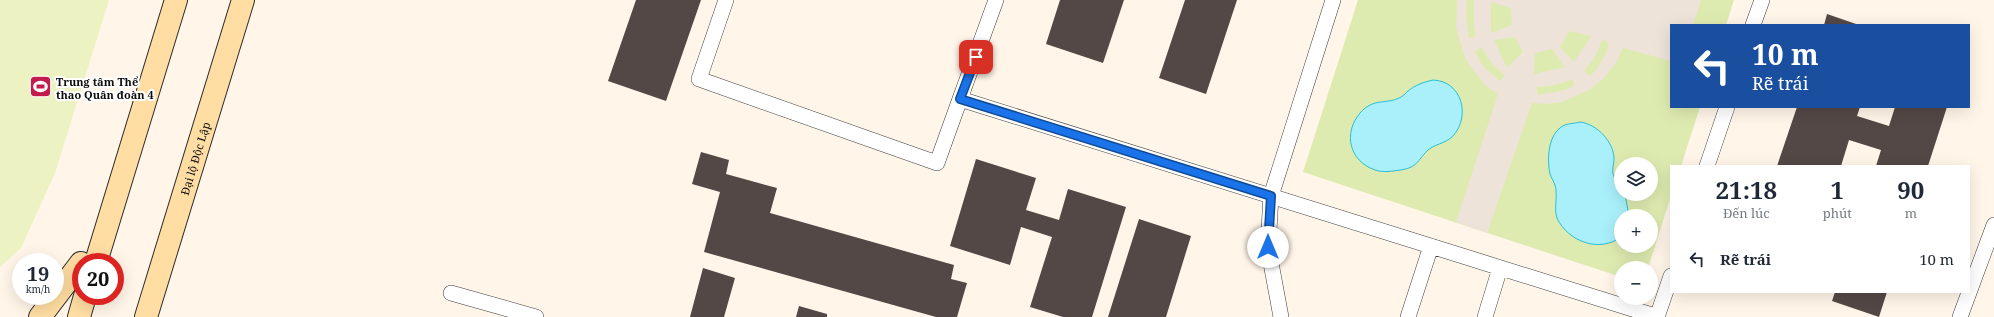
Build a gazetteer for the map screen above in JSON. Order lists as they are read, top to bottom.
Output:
{
  "streets": {
    "main road": ["Đại lộ Độc Lập"]
  },
  "places": {
    "sports": ["Trung tâm Thể thao Quân đoàn 4"]
  },
  "page": {
    "turn": ["10 m", "Rẽ trái"],
    "map_buttons": ["+", "−"],
    "eta": [
      "21:18",
      "Đến lúc",
      "1",
      "phút",
      "90",
      "m"
    ],
    "list": [
      {
        "name": "Rẽ trái",
        "value": "10 m"
      }
    ],
    "speed": "19 km/h",
    "limit": "20"
  }
}
